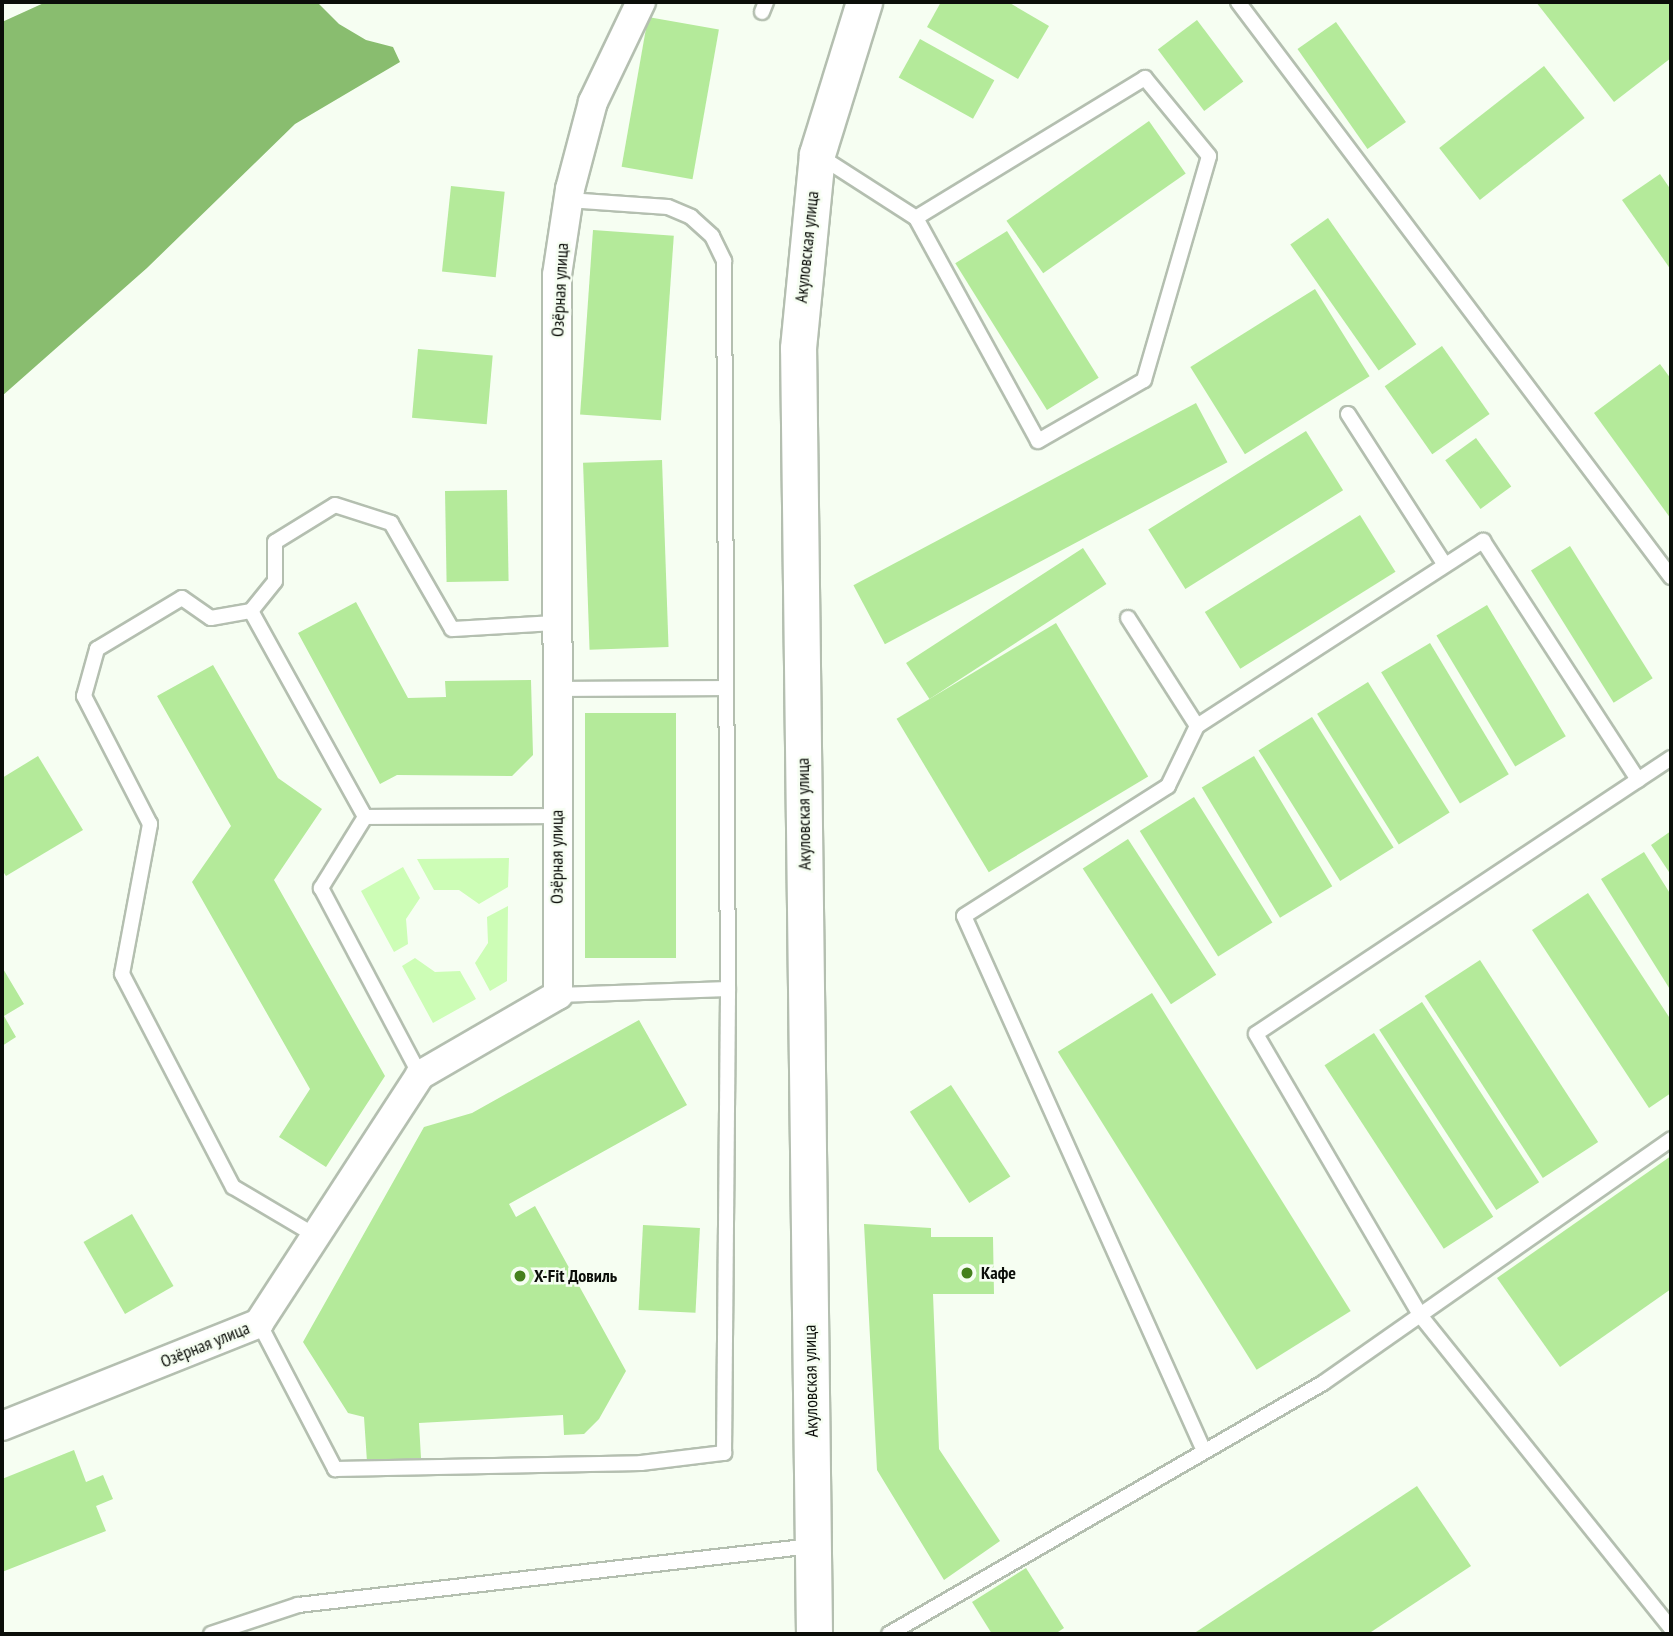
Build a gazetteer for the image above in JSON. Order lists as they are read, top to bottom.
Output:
{
  "streets": {
    "street": ["Акуловская улица", "Озёрная улица"]
  },
  "places": ["Кафе", "X-Fit Довиль"]
}
